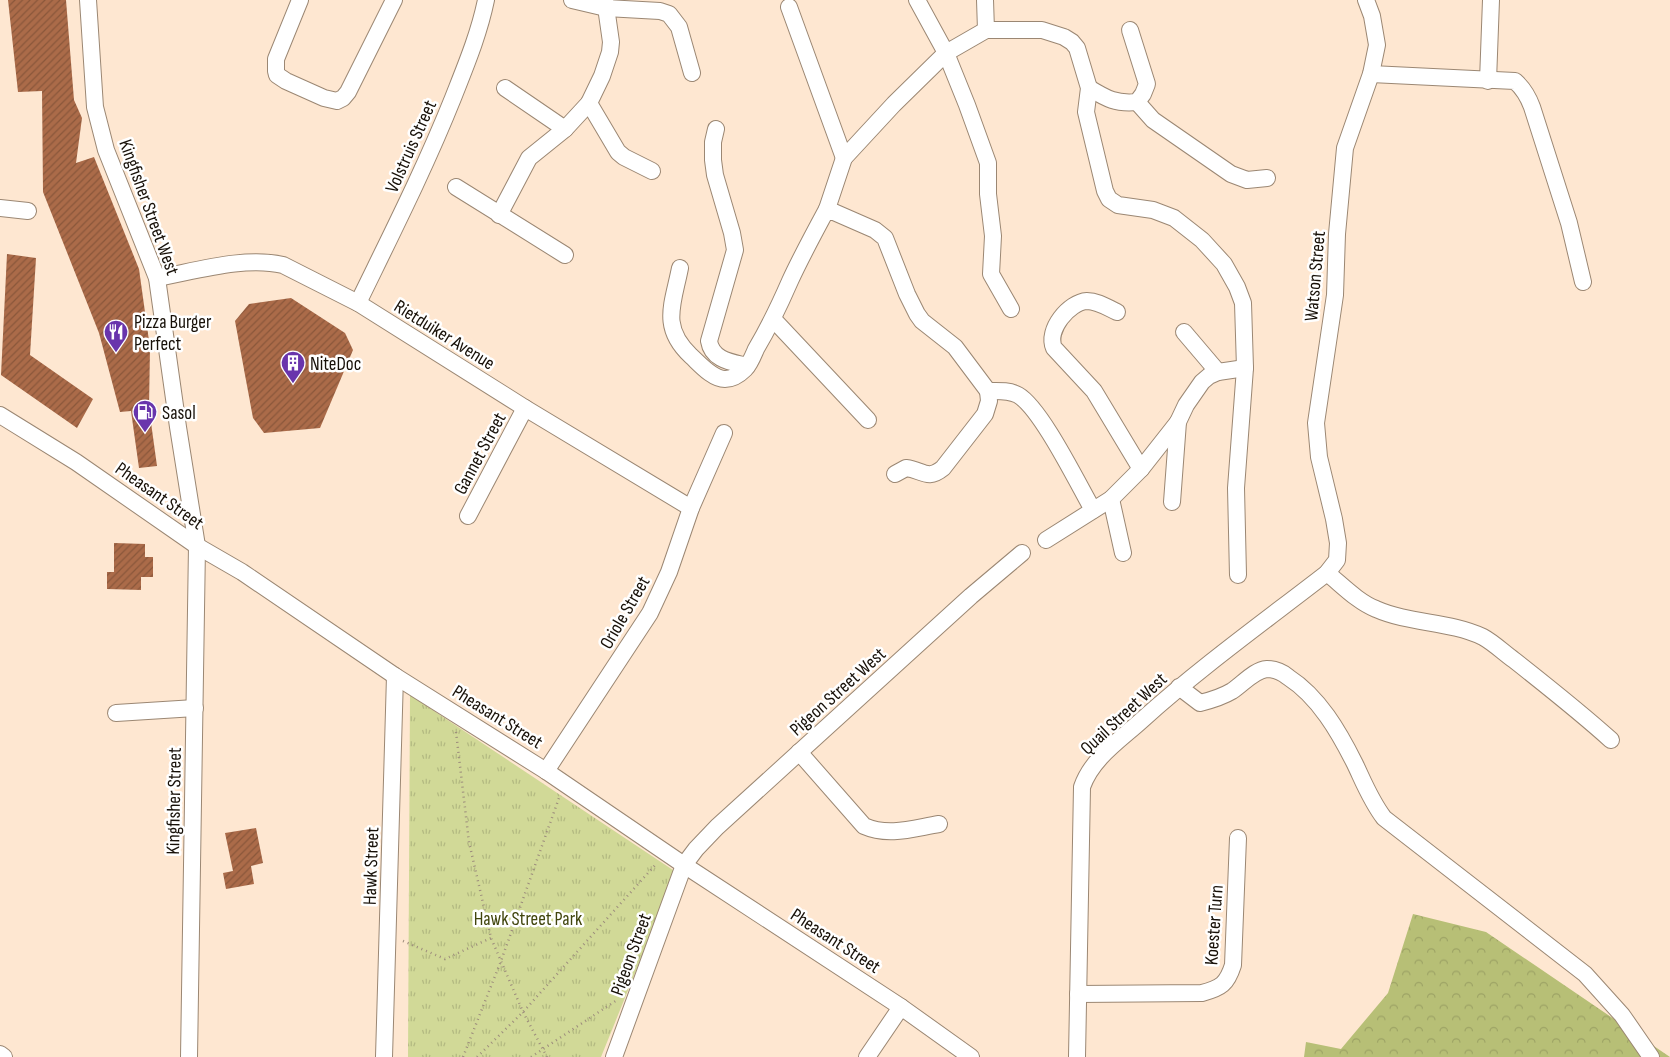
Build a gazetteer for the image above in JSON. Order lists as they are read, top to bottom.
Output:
{
  "streets": {
    "street": [
      "Volstruis Street",
      "Kingfisher Street West",
      "Watson Street",
      "Rietduiker Avenue",
      "Gannet Street",
      "Pheasant Street",
      "Oriole Street",
      "Pigeon Street West",
      "Quail Street West",
      "Kingfisher Street",
      "Hawk Street",
      "Koester Turn",
      "Pigeon Street"
    ]
  },
  "crossings": [
    ["Volstruis Street", "Rietduiker Avenue"],
    ["Kingfisher Street West", "Rietduiker Avenue"],
    ["Kingfisher Street West", "Pheasant Street"],
    ["Kingfisher Street West", "Kingfisher Street"],
    ["Watson Street", "Quail Street West"],
    ["Rietduiker Avenue", "Gannet Street"],
    ["Rietduiker Avenue", "Oriole Street"],
    ["Pheasant Street", "Oriole Street"],
    ["Pheasant Street", "Pigeon Street West"],
    ["Pheasant Street", "Kingfisher Street"],
    ["Pheasant Street", "Hawk Street"],
    ["Pheasant Street", "Pigeon Street"],
    ["Pigeon Street West", "Pigeon Street"],
    ["Quail Street West", "Koester Turn"]
  ],
  "parks": ["Hawk Street Park"],
  "places": {
    "restaurant": ["Pizza Burger Perfect"],
    "building": ["NiteDoc"],
    "fuel station": ["Sasol"]
  }
}
